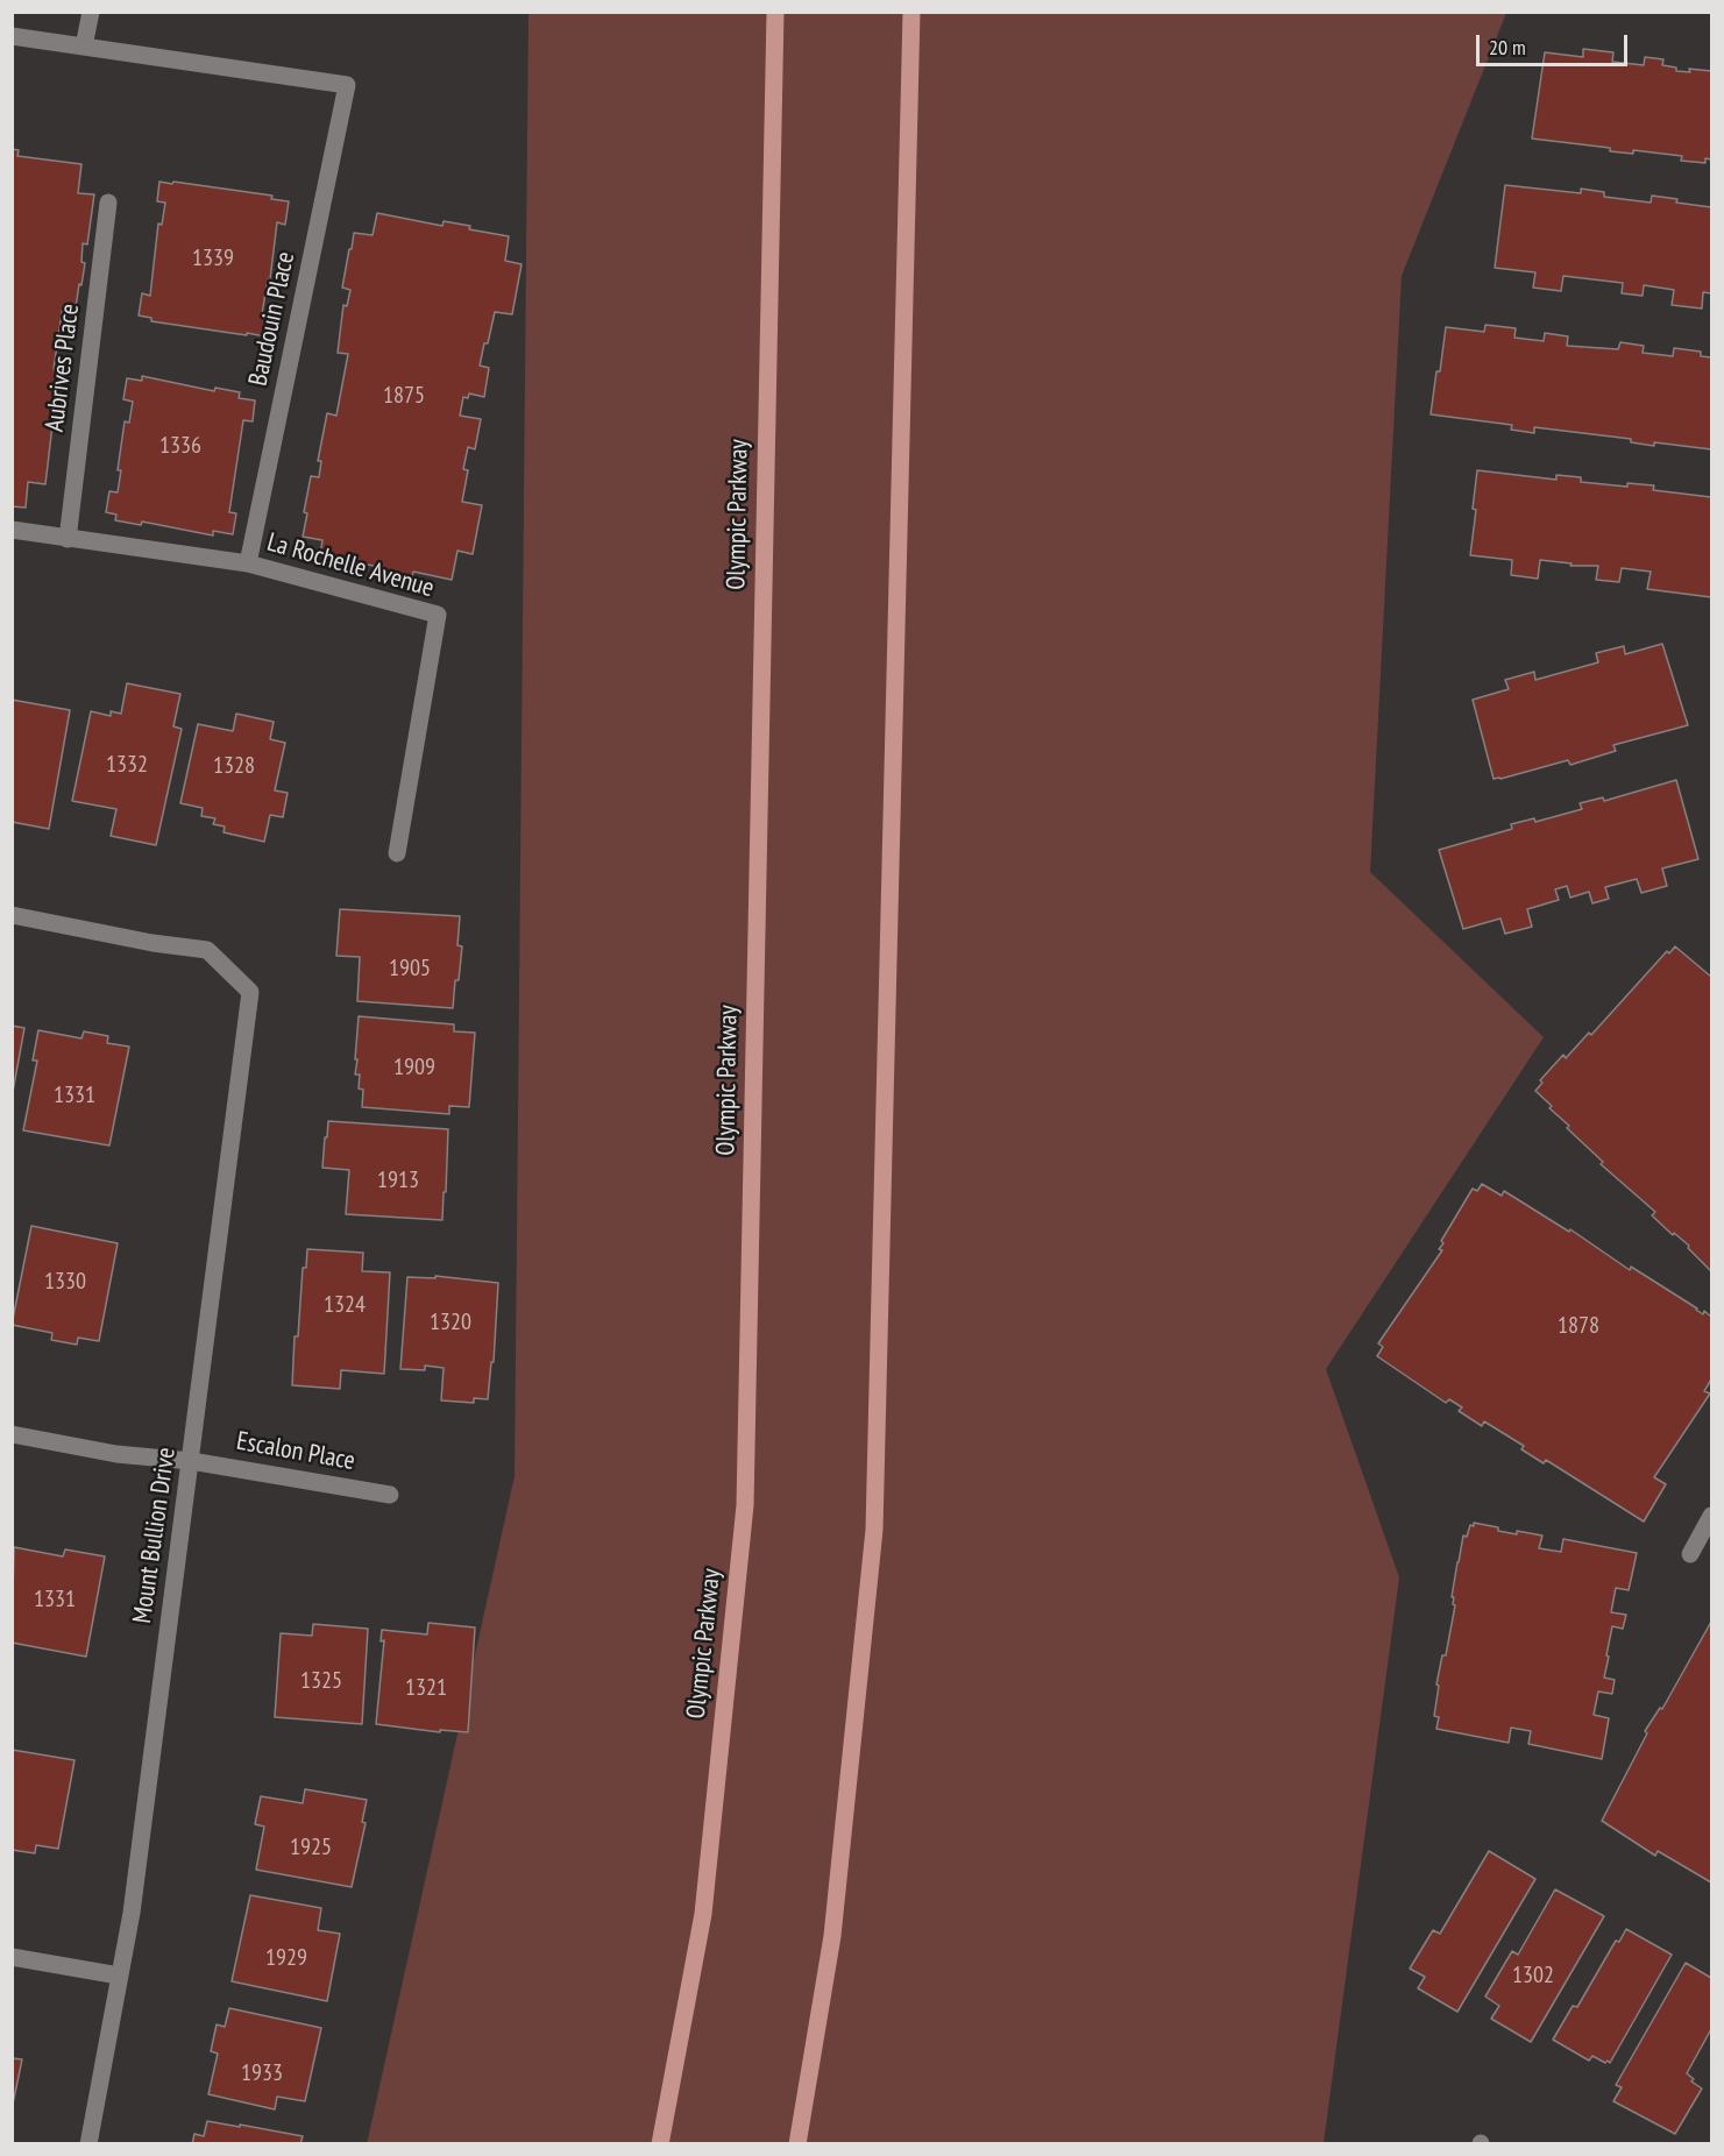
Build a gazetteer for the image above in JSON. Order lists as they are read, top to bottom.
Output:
{
  "streets": {
    "main road": ["Olympic Parkway"],
    "street": [
      "Baudouin Place",
      "Aubrives Place",
      "La Rochelle Avenue",
      "Escalon Place",
      "Mount Bullion Drive"
    ]
  },
  "crossings": [
    ["Baudouin Place", "La Rochelle Avenue"],
    ["Aubrives Place", "La Rochelle Avenue"],
    ["Escalon Place", "Mount Bullion Drive"]
  ],
  "house_numbers": [
    "1339",
    "1875",
    "1336",
    "1332",
    "1328",
    "1905",
    "1909",
    "1331",
    "1913",
    "1330",
    "1324",
    "1320",
    "1878",
    "1331",
    "1325",
    "1321",
    "1925",
    "1929",
    "1302",
    "1933"
  ],
  "scale_bar": "20 m"
}
